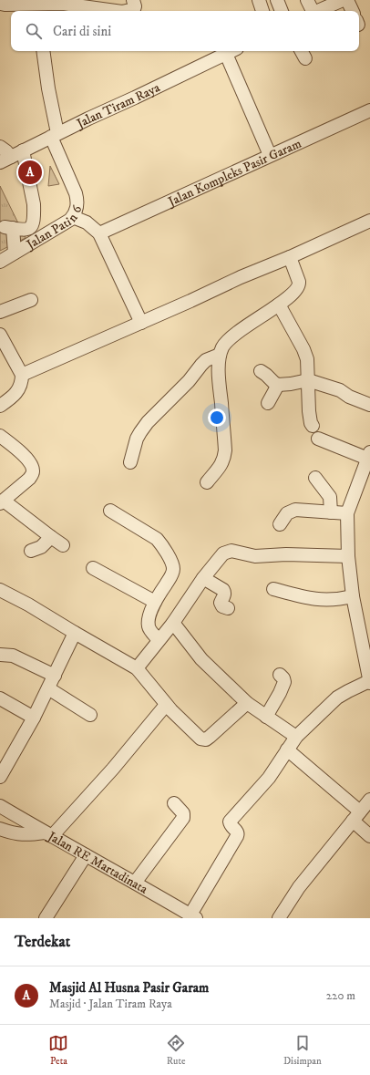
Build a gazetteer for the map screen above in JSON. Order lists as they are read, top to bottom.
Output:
{
  "streets": {
    "street": [
      "Jalan Tiram Raya",
      "Jalan Kompleks Pasir Garam",
      "Jalan Patin 6",
      "Jalan RE Martadinata"
    ]
  },
  "crossings": [
    ["Jalan Tiram Raya", "Jalan Patin 6"]
  ],
  "page": {
    "search": "Cari di sini",
    "pins": "A",
    "heading": "Terdekat",
    "list": [
      {
        "mark": "A",
        "name": "Masjid Al Husna Pasir Garam",
        "note": "Masjid · Jalan Tiram Raya",
        "value": "220 m"
      }
    ],
    "nav": ["Peta", "Rute", "Disimpan"]
  }
}
